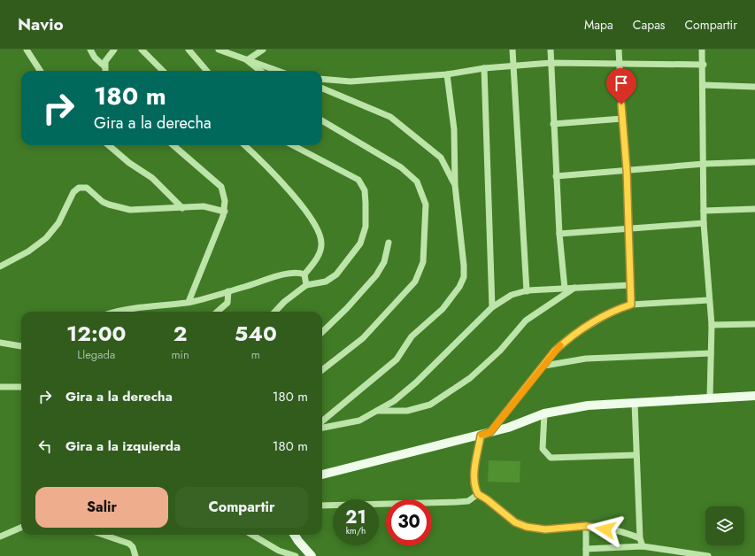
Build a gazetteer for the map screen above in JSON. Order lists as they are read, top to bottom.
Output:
{
  "page": {
    "header": "Navio",
    "nav": ["Mapa", "Capas", "Compartir"],
    "turn": ["180 m", "Gira a la derecha"],
    "eta": [
      "12:00",
      "Llegada",
      "2",
      "min",
      "540",
      "m"
    ],
    "list": [
      {
        "name": "Gira a la derecha",
        "value": "180 m"
      },
      {
        "name": "Gira a la izquierda",
        "value": "180 m"
      }
    ],
    "buttons": ["Salir", "Compartir"],
    "speed": "21 km/h",
    "limit": "30"
  }
}
